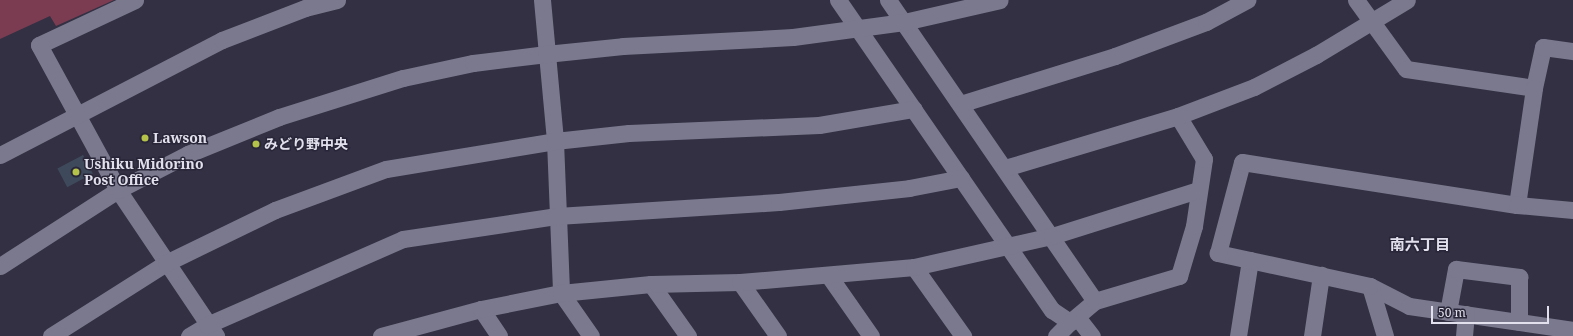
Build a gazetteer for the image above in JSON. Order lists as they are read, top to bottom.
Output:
{
  "districts": ["南六丁目"],
  "places": ["Lawson", "みどり野中央", "Ushiku Midorino Post Office"],
  "scale_bar": "50 m"
}
